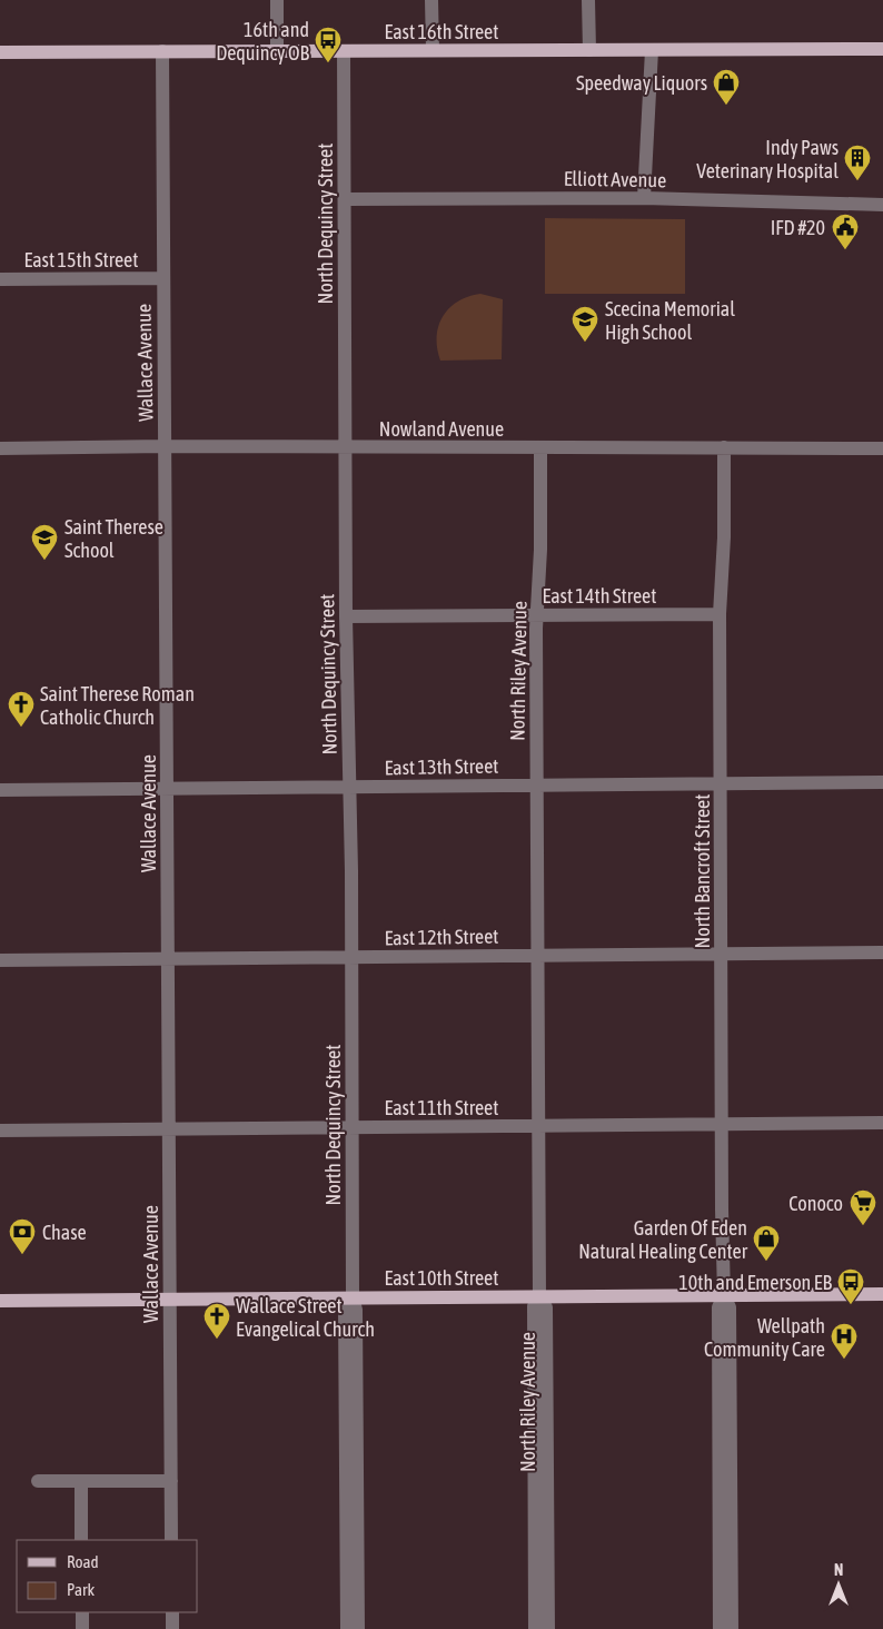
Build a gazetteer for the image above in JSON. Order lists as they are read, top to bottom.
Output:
{
  "streets": {
    "main road": ["East 16th Street", "East 10th Street"],
    "street": [
      "Elliott Avenue",
      "North Dequincy Street",
      "East 15th Street",
      "Wallace Avenue",
      "Nowland Avenue",
      "East 14th Street",
      "North Riley Avenue",
      "East 13th Street",
      "North Bancroft Street",
      "East 12th Street",
      "East 11th Street"
    ]
  },
  "crossings": [
    ["East 16th Street", "North Dequincy Street"],
    ["East 16th Street", "Wallace Avenue"],
    ["Elliott Avenue", "North Dequincy Street"],
    ["North Dequincy Street", "Nowland Avenue"],
    ["North Dequincy Street", "East 14th Street"],
    ["North Dequincy Street", "East 13th Street"],
    ["North Dequincy Street", "East 12th Street"],
    ["North Dequincy Street", "East 11th Street"],
    ["North Dequincy Street", "East 10th Street"],
    ["East 15th Street", "Wallace Avenue"],
    ["Wallace Avenue", "Nowland Avenue"],
    ["Wallace Avenue", "East 13th Street"],
    ["Wallace Avenue", "East 12th Street"],
    ["Wallace Avenue", "East 11th Street"],
    ["Wallace Avenue", "East 10th Street"],
    ["Nowland Avenue", "North Riley Avenue"],
    ["Nowland Avenue", "North Bancroft Street"],
    ["East 14th Street", "North Riley Avenue"],
    ["East 14th Street", "North Bancroft Street"],
    ["North Riley Avenue", "East 13th Street"],
    ["North Riley Avenue", "East 12th Street"],
    ["North Riley Avenue", "East 11th Street"],
    ["North Riley Avenue", "East 10th Street"],
    ["East 13th Street", "North Bancroft Street"],
    ["North Bancroft Street", "East 12th Street"],
    ["North Bancroft Street", "East 11th Street"],
    ["North Bancroft Street", "East 10th Street"]
  ],
  "places": {
    "bus stop": ["16th and Dequincy OB", "10th and Emerson EB"],
    "shop": ["Speedway Liquors", "Garden Of Eden Natural Healing Center"],
    "building": ["Indy Paws Veterinary Hospital"],
    "public building": ["IFD #20"],
    "school or university": ["Scecina Memorial High School", "Saint Therese School"],
    "church": ["Saint Therese Roman Catholic Church", "Wallace Street Evangelical Church"],
    "supermarket": ["Conoco"],
    "bank": ["Chase"],
    "hospital": ["Wellpath Community Care"]
  },
  "legend": ["Road", "Park"],
  "north": "top"
}
